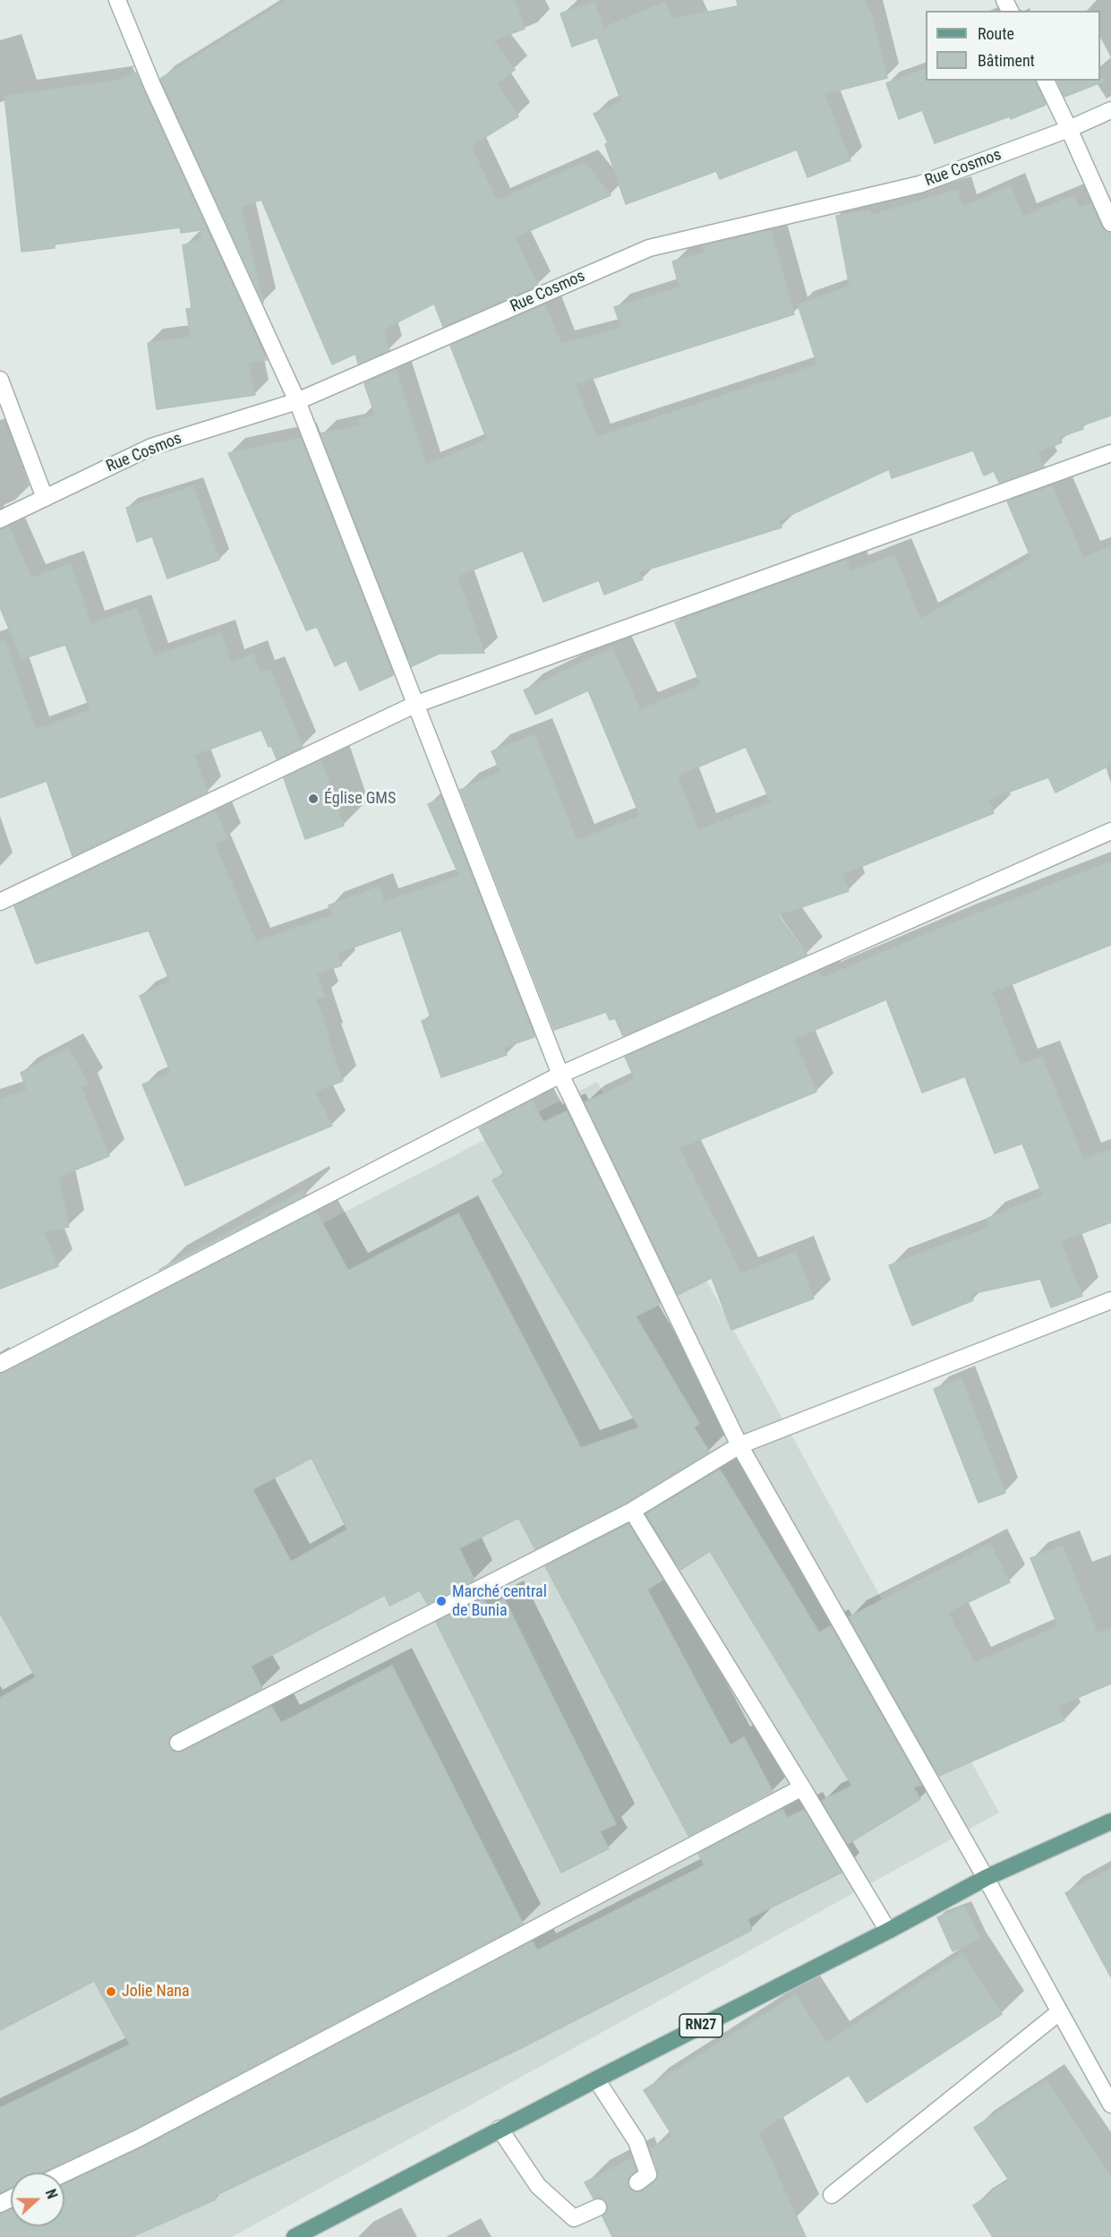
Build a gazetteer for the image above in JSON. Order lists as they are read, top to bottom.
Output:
{
  "streets": {
    "main road": ["RN27"],
    "street": ["Rue Cosmos"]
  },
  "places": ["Église GMS", "Marché central de Bunia", "Jolie Nana"],
  "legend": ["Route", "Bâtiment"],
  "north": "right"
}
